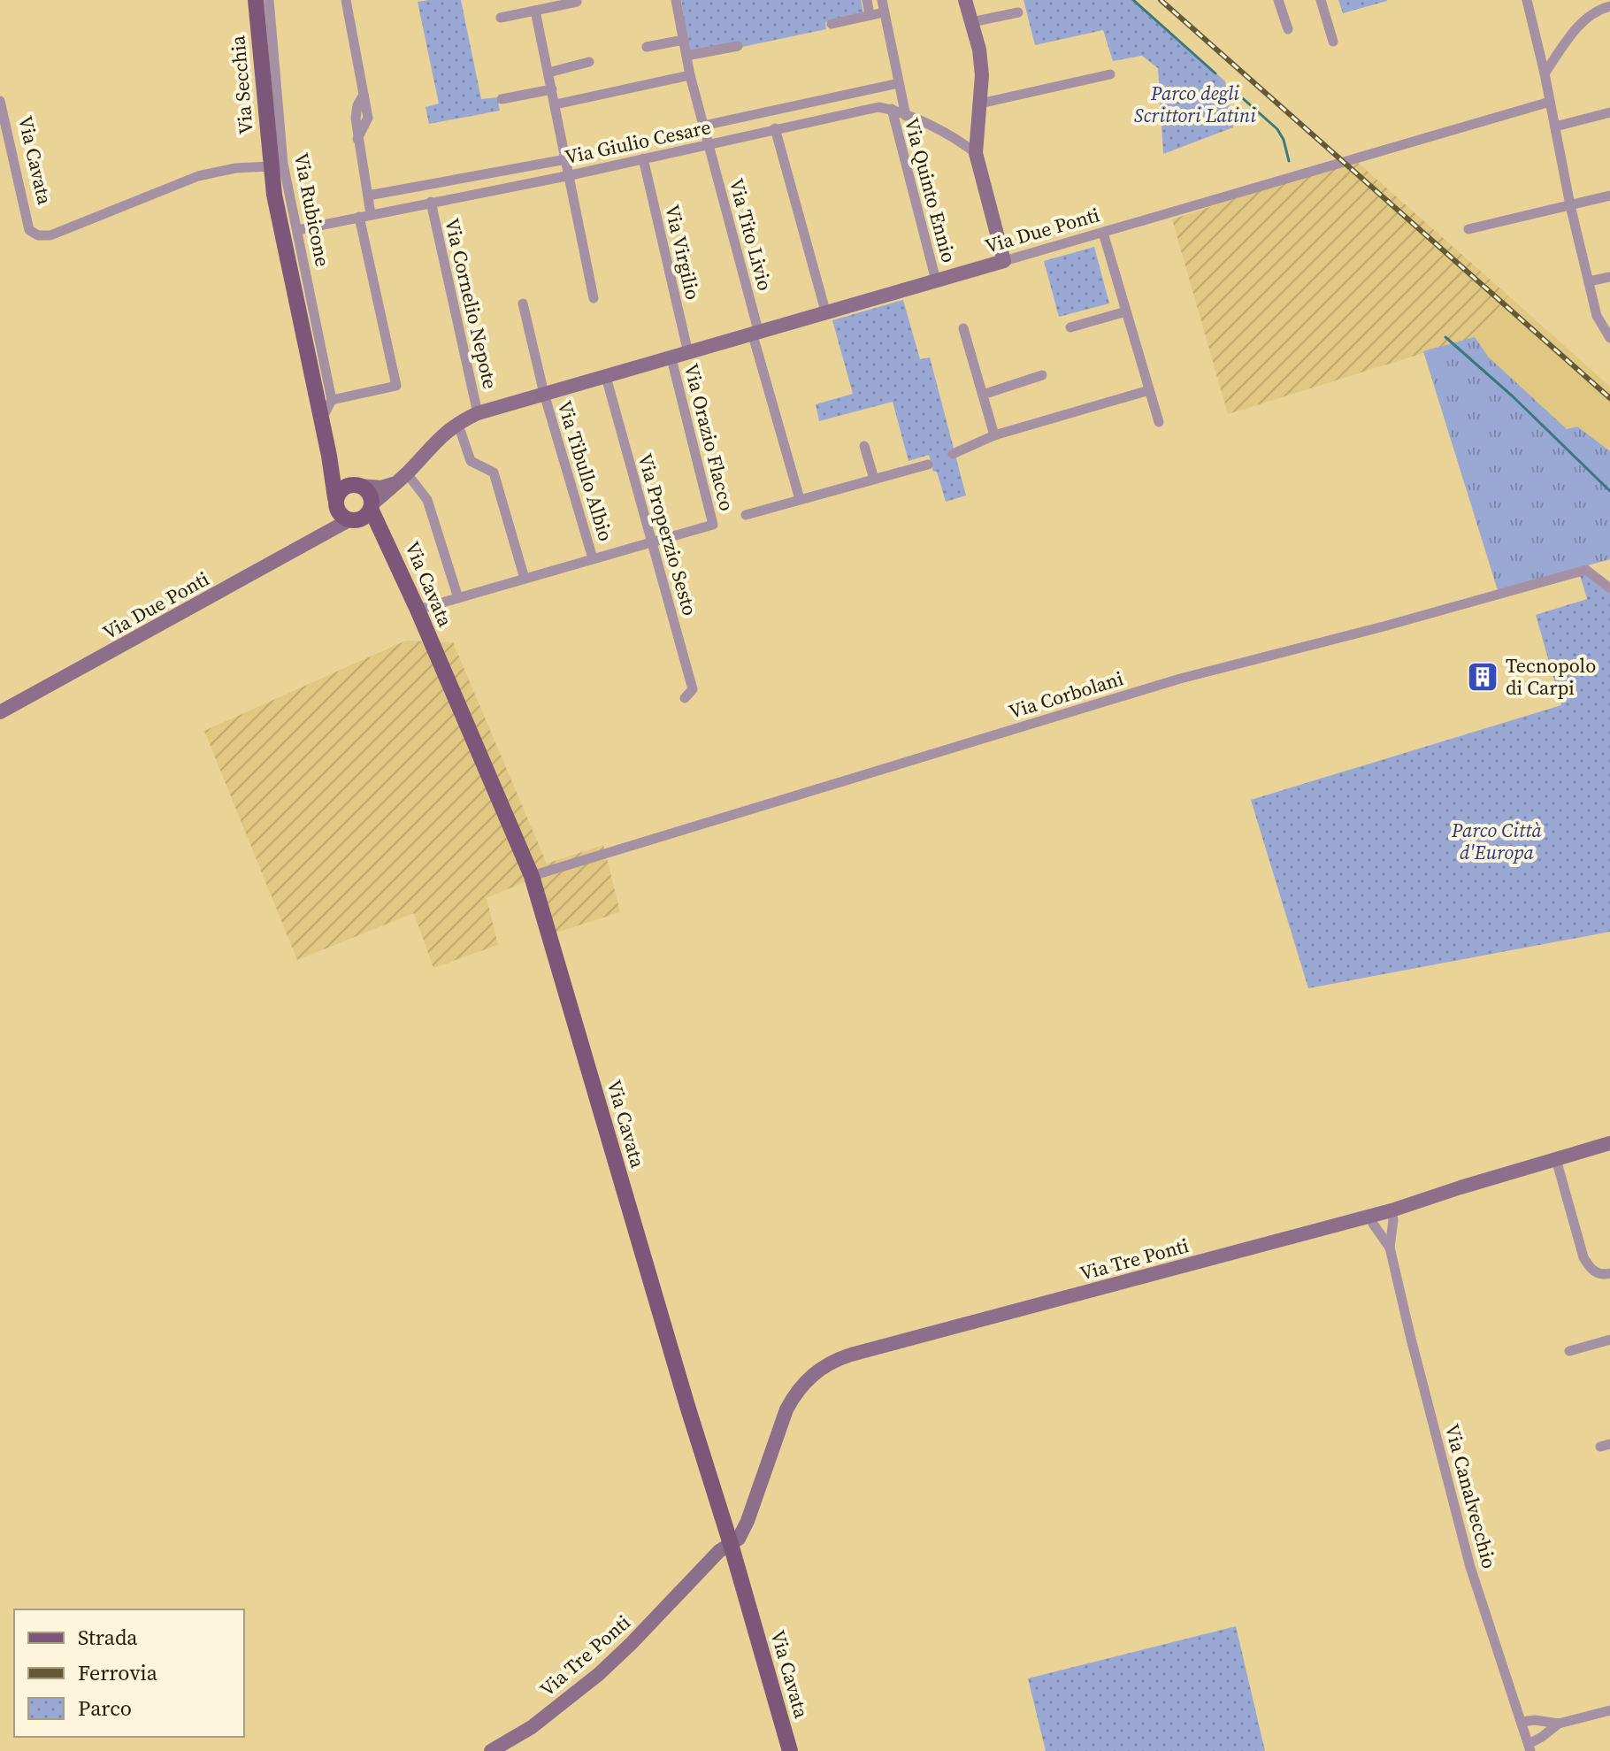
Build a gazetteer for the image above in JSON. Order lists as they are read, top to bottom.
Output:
{
  "streets": {
    "main road": ["Via Secchia", "Via Cavata"],
    "street": [
      "Via Giulio Cesare",
      "Via Quinto Ennio",
      "Via Rubicone",
      "Via Due Ponti",
      "Via Tito Livio",
      "Via Virgilio",
      "Via Cornelio Nepote",
      "Via Orazio Flacco",
      "Via Tibullo Albio",
      "Via Properzio Sesto",
      "Via Corbolani",
      "Via Tre Ponti",
      "Via Canalvecchio"
    ]
  },
  "crossings": [
    ["Via Secchia", "Via Cavata"],
    ["Via Giulio Cesare", "Via Quinto Ennio"],
    ["Via Giulio Cesare", "Via Rubicone"],
    ["Via Giulio Cesare", "Via Tito Livio"],
    ["Via Giulio Cesare", "Via Virgilio"],
    ["Via Giulio Cesare", "Via Cornelio Nepote"],
    ["Via Cavata", "Via Due Ponti"],
    ["Via Cavata", "Via Corbolani"],
    ["Via Cavata", "Via Tre Ponti"],
    ["Via Quinto Ennio", "Via Due Ponti"],
    ["Via Due Ponti", "Via Tito Livio"],
    ["Via Due Ponti", "Via Virgilio"],
    ["Via Due Ponti", "Via Cornelio Nepote"],
    ["Via Due Ponti", "Via Orazio Flacco"],
    ["Via Due Ponti", "Via Tibullo Albio"],
    ["Via Due Ponti", "Via Properzio Sesto"],
    ["Via Orazio Flacco", "Via Properzio Sesto"],
    ["Via Tre Ponti", "Via Canalvecchio"]
  ],
  "parks": ["Parco degli Scrittori Latini", "Parco Città d'Europa"],
  "places": {
    "building": ["Tecnopolo di Carpi"]
  },
  "legend": ["Strada", "Ferrovia", "Parco"]
}
